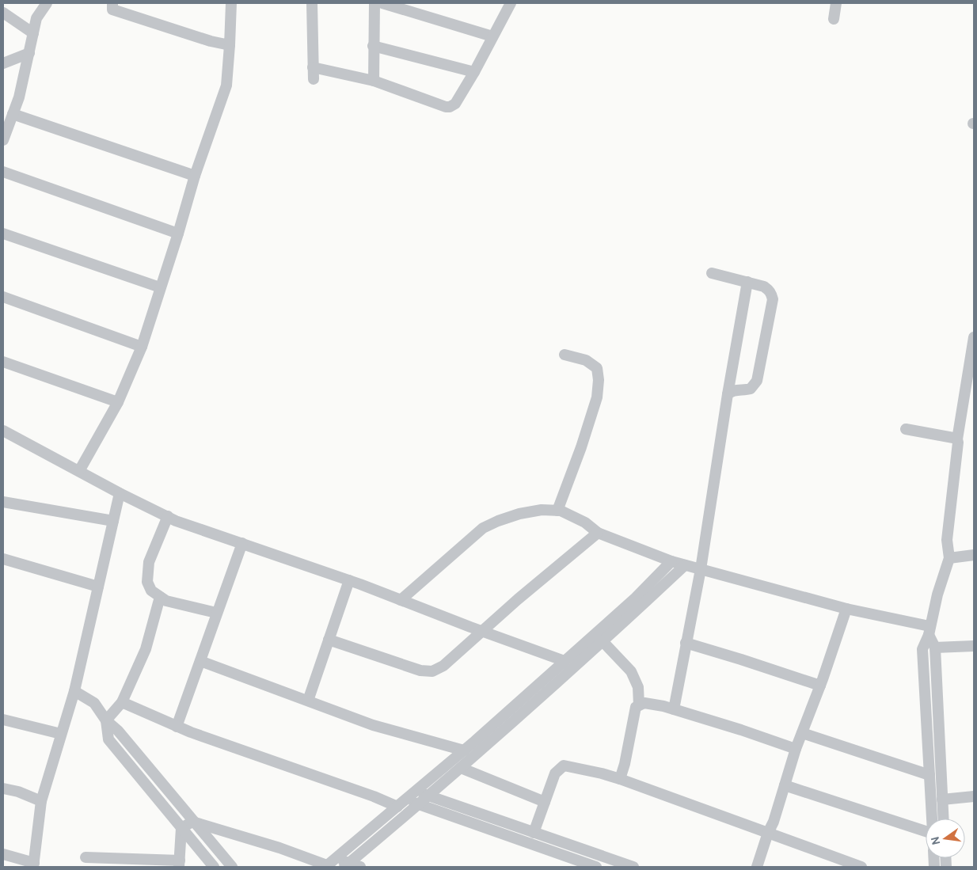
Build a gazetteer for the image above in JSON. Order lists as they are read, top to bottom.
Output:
{
  "north": "left"
}
